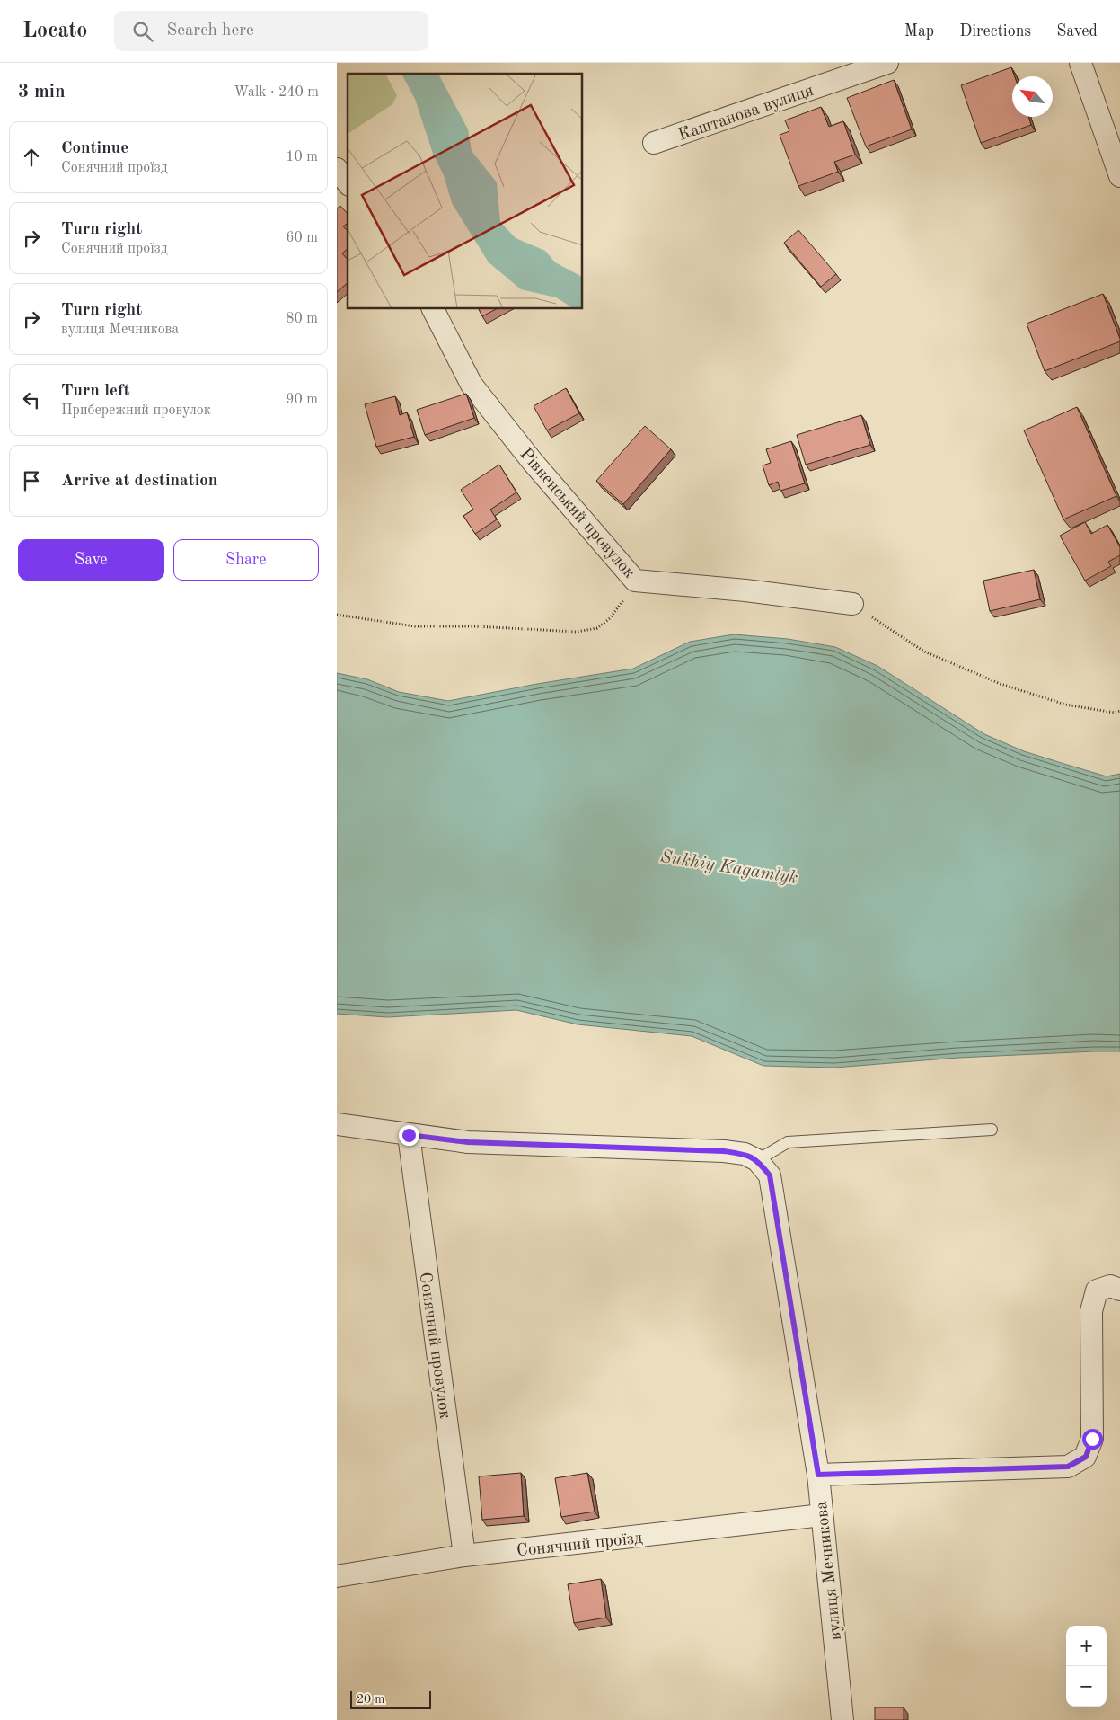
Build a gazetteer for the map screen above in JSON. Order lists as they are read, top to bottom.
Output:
{
  "streets": {
    "street": [
      "Каштанова вулиця",
      "Рівненський провулок",
      "Сонячний провулок",
      "Сонячний проїзд",
      "вулиця Мечникова"
    ]
  },
  "crossings": [
    ["Сонячний провулок", "Сонячний проїзд"],
    ["Сонячний проїзд", "вулиця Мечникова"]
  ],
  "water": ["Sukhiy Kagamlyk"],
  "scale_bar": "20 m",
  "north": "top left",
  "page": {
    "header": "Locato",
    "search": "Search here",
    "nav": ["Map", "Directions", "Saved"],
    "heading": ["3 min", "Walk · 240 m"],
    "list": [
      ["Continue", "Сонячний проїзд", "10 m"],
      ["Turn right", "Сонячний проїзд", "60 m"],
      ["Turn right", "вулиця Мечникова", "80 m"],
      ["Turn left", "Прибережний провулок", "90 m"],
      "Arrive at destination"
    ],
    "buttons": ["Save", "Share"],
    "map_buttons": ["+", "−"],
    "scale": "20 m"
  }
}
